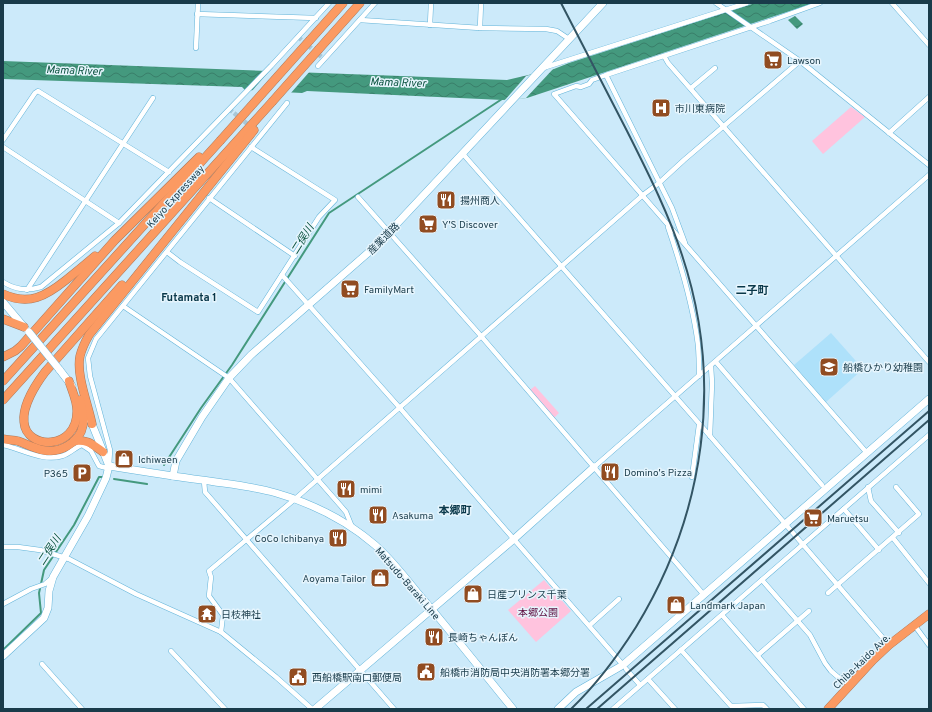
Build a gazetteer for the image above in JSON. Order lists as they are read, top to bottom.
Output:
{
  "streets": {
    "highway": ["Keiyo Expressway", "Chiba-kaido Ave."],
    "main road": ["産業道路", "Matsudo-Baraki Line"]
  },
  "crossings": [
    ["産業道路", "Matsudo-Baraki Line"]
  ],
  "districts": ["二子町", "Futamata 1", "本郷町"],
  "water": ["Mama River", "二俣川"],
  "parks": ["本郷公園"],
  "places": {
    "supermarket": [
      "Lawson",
      "Y'S Discover",
      "FamilyMart",
      "Maruetsu"
    ],
    "hospital": ["市川東病院"],
    "restaurant": [
      "揚州商人",
      "Domino's Pizza",
      "mimi",
      "Asakuma",
      "CoCo Ichibanya",
      "長崎ちゃんぽん"
    ],
    "school or university": ["船橋ひかり幼稚園"],
    "shop": [
      "Ichiwaen",
      "Aoyama Tailor",
      "日産プリンス千葉",
      "Landmark Japan"
    ],
    "parking": ["P365"],
    "temple": ["日枝神社"],
    "public building": ["船橋市消防局中央消防署本郷分署", "西船橋駅南口郵便局"]
  }
}
